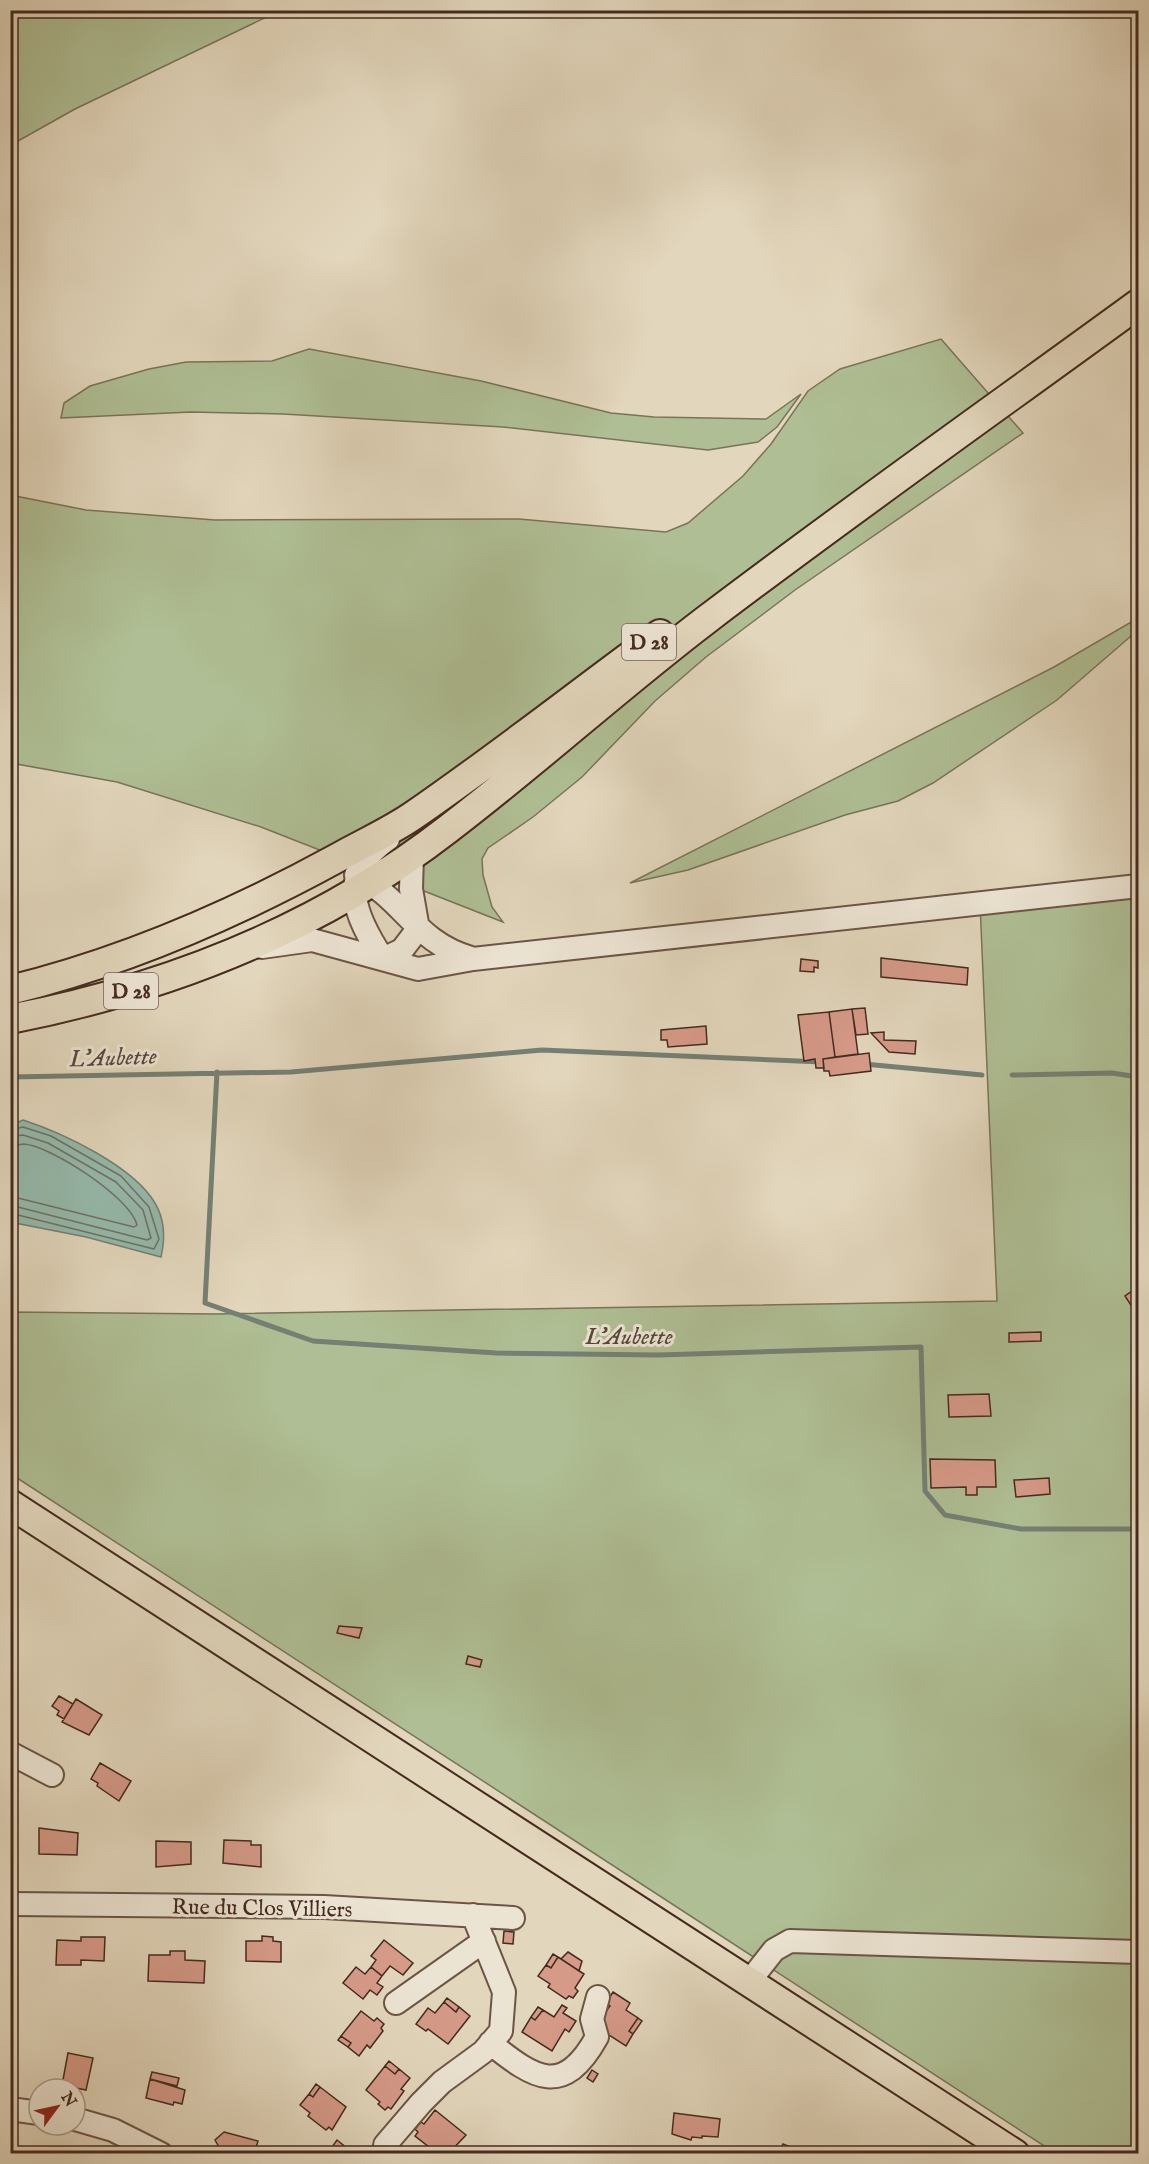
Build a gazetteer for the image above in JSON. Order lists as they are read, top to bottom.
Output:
{
  "streets": {
    "main road": ["D 28"],
    "street": ["Rue du Clos Villiers"]
  },
  "water": ["L'Aubette"],
  "north": "top right"
}
